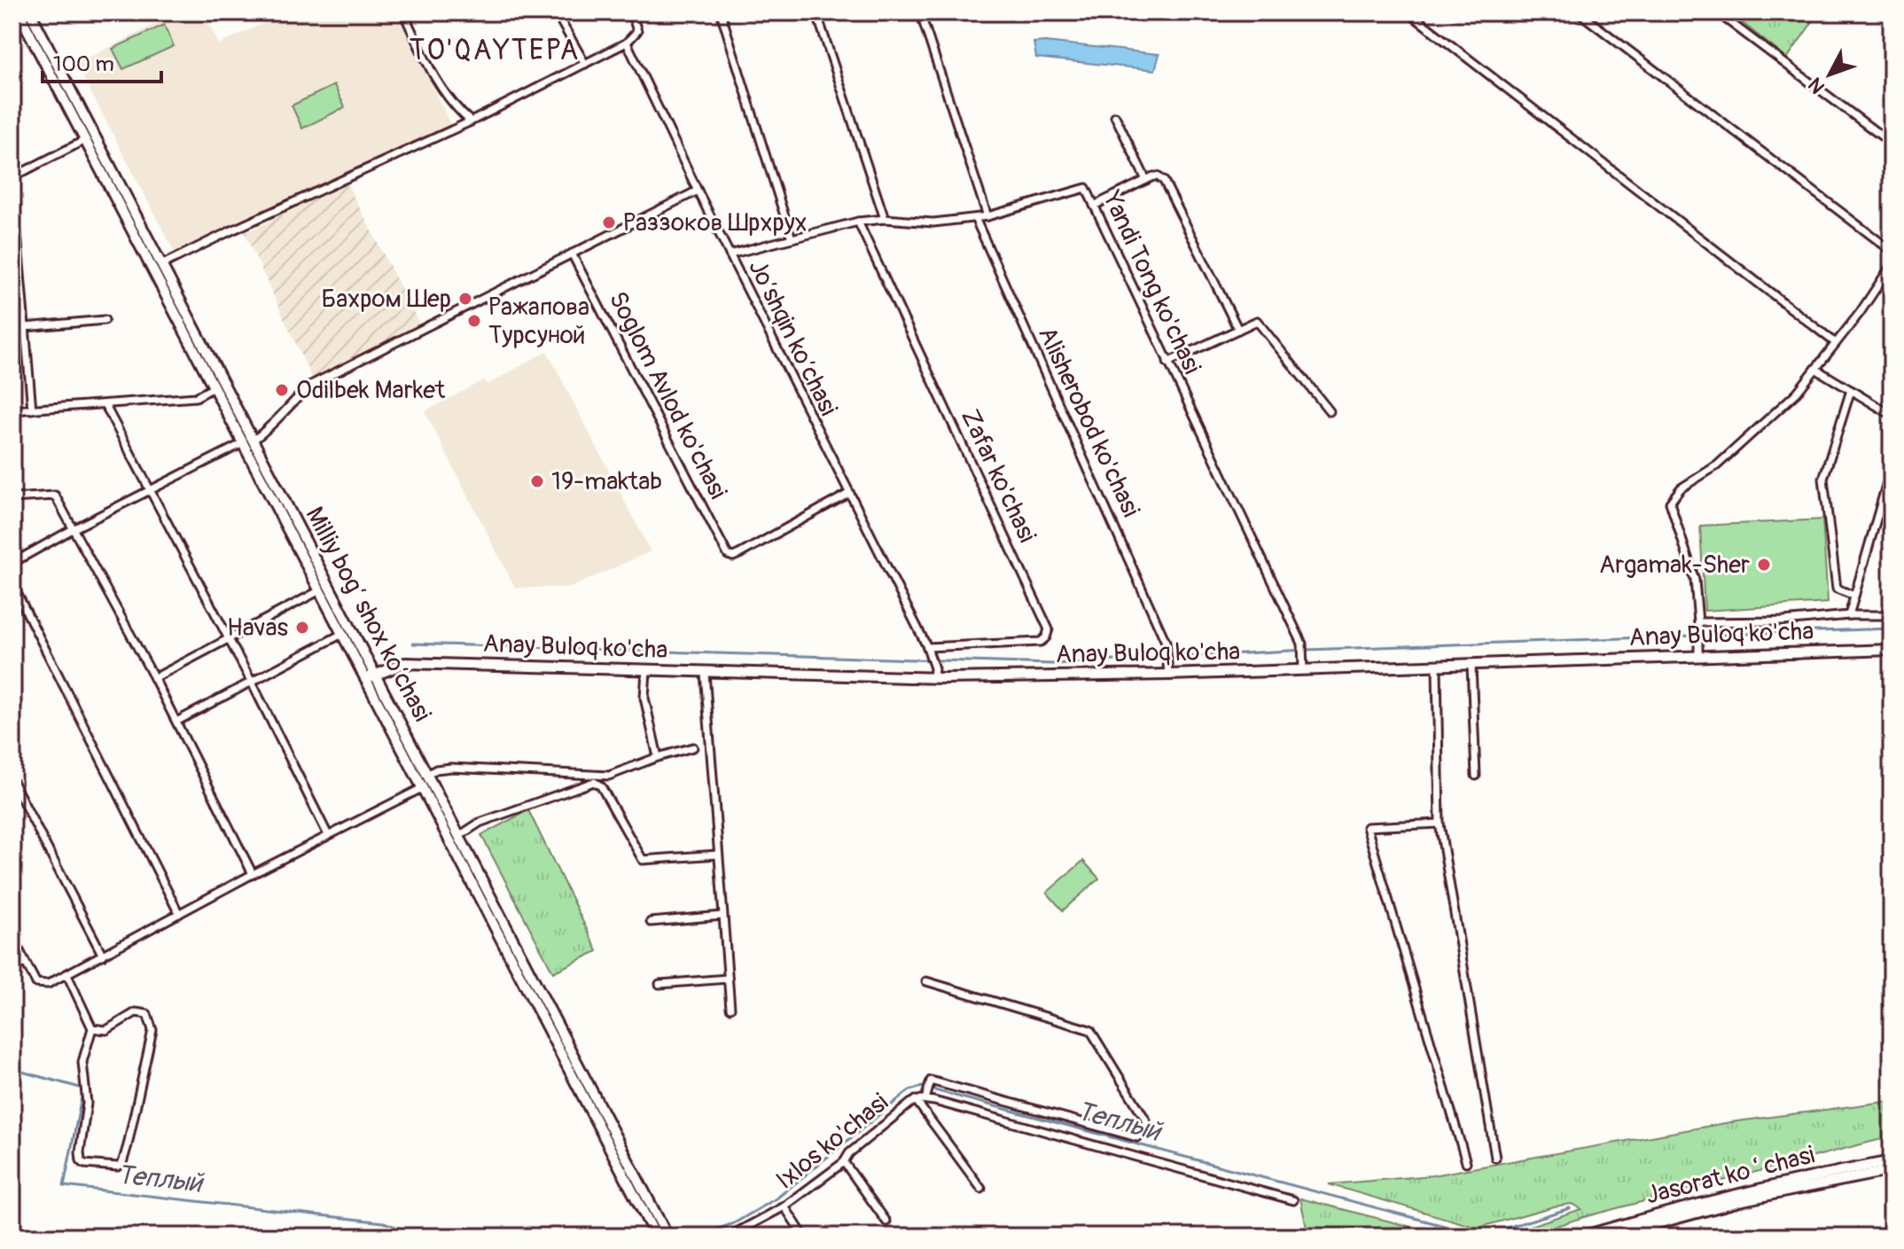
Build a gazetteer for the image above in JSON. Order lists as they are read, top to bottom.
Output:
{
  "streets": {
    "main road": ["Milliy bog‘ shox ko‘chasi", "Anay Buloq ko'cha", "Jasorat koʻchasi"],
    "street": [
      "Yandi Tong ko'chasi",
      "Joʼshqin koʼchasi",
      "Soglom Avlod ko'chasi",
      "Alisherobod ko'chasi",
      "Zafar ko'chasi",
      "Ixlos ko'chasi"
    ]
  },
  "crossings": [
    ["Yandi Tong ko'chasi", "Joʼshqin koʼchasi"],
    ["Yandi Tong ko'chasi", "Alisherobod ko'chasi"],
    ["Yandi Tong ko'chasi", "Zafar ko'chasi"],
    ["Yandi Tong ko'chasi", "Anay Buloq ko'cha"],
    ["Joʼshqin koʼchasi", "Soglom Avlod ko'chasi"],
    ["Joʼshqin koʼchasi", "Zafar ko'chasi"],
    ["Joʼshqin koʼchasi", "Anay Buloq ko'cha"],
    ["Alisherobod ko'chasi", "Anay Buloq ko'cha"],
    ["Milliy bog‘ shox ko‘chasi", "Anay Buloq ko'cha"]
  ],
  "districts": ["TO'QAYTEPA"],
  "water": ["Теплый"],
  "places": [
    "Раззоков Шрхрух",
    "Бахром Шер",
    "Ражапова Турсуной",
    "Odilbek Market",
    "19-maktab",
    "Argamak-Sher",
    "Havas"
  ],
  "scale_bar": "100 m",
  "north": "bottom left"
}
